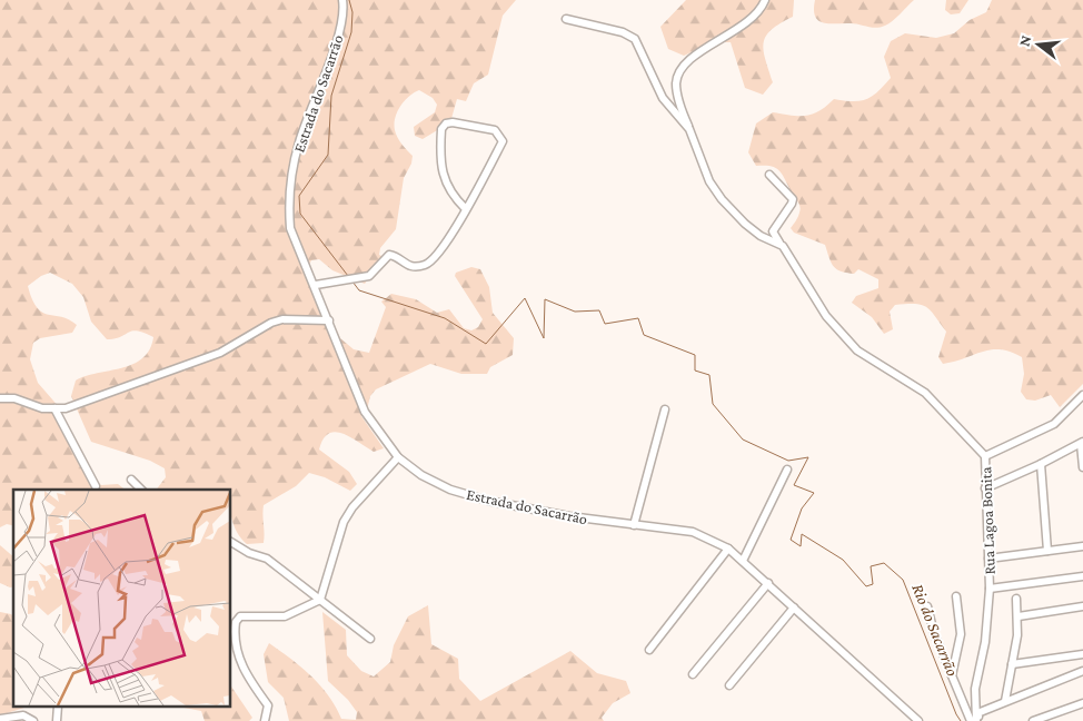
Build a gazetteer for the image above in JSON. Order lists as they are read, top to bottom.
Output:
{
  "streets": {
    "street": ["Estrada do Sacarrão", "Rua Lagoa Bonita"]
  },
  "water": ["Rio do Sacarrão"],
  "north": "left"
}
